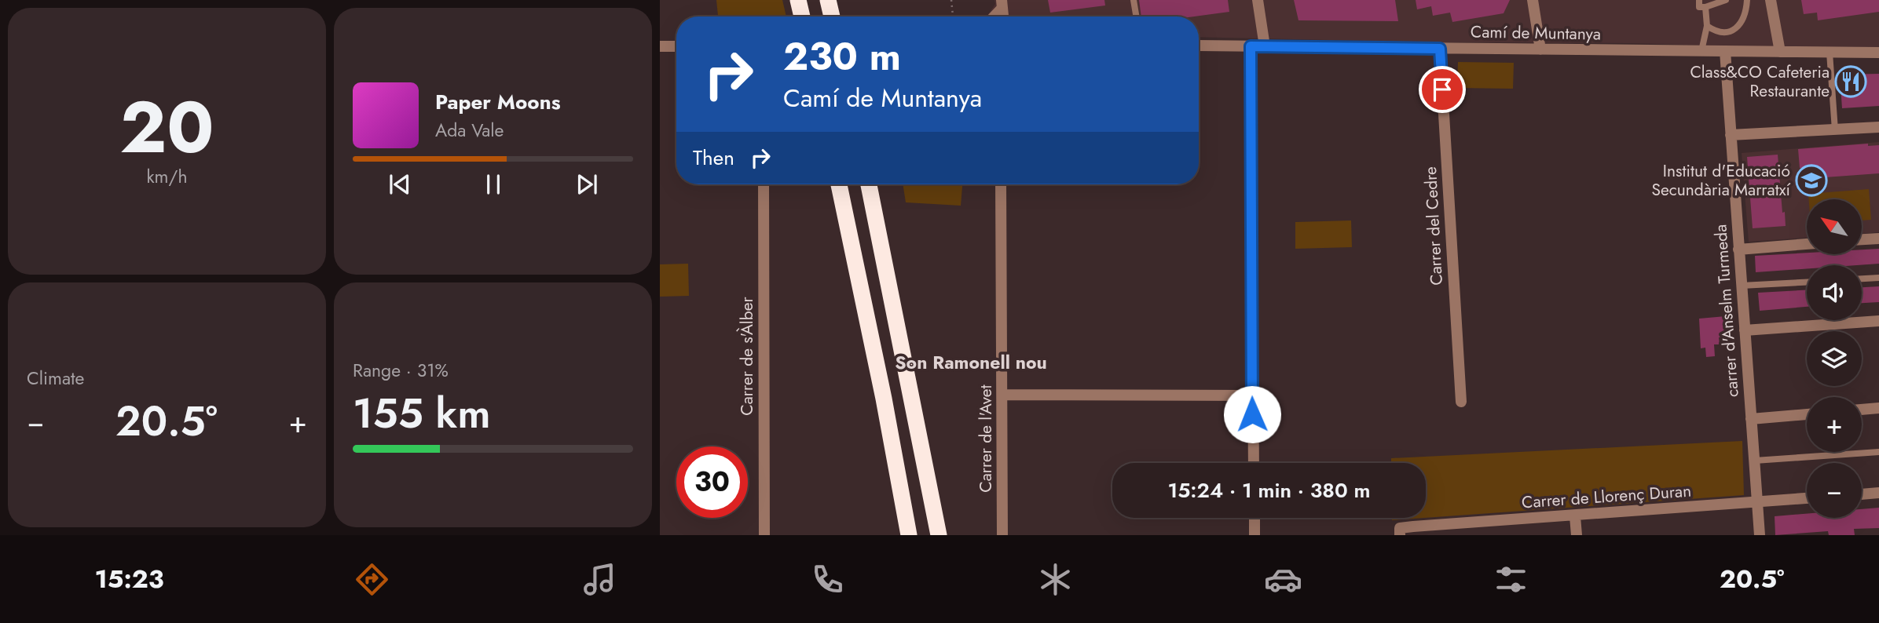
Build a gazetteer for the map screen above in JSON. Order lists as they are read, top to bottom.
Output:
{
  "streets": {
    "street": [
      "Camí de Muntanya",
      "Carrer del Cedre",
      "carrer d'Anselm Turmeda",
      "Carrer de s'Àlber",
      "Carrer de l'Avet",
      "Carrer de Llorenç Duran"
    ]
  },
  "crossings": [
    ["Camí de Muntanya", "Carrer del Cedre"],
    ["Camí de Muntanya", "carrer d'Anselm Turmeda"],
    ["carrer d'Anselm Turmeda", "Carrer de Llorenç Duran"]
  ],
  "districts": ["Son Ramonell nou"],
  "places": {
    "restaurant": ["Class&CO Cafeteria Restaurante"],
    "school or university": ["Institut d'Educació Secundària Marratxí"]
  },
  "north": "top left",
  "page": {
    "tile": [
      ["20", "km/h"],
      "Climate",
      ["Range · 31%", "155 km"]
    ],
    "turn": ["230 m", "Camí de Muntanya"],
    "song": ["Paper Moons", "Ada Vale"],
    "then": "Then",
    "map_buttons": ["+", "−"],
    "heat": ["−", "20.5°", "+"],
    "limit": "30",
    "trip": "15:24 · 1 min · 380 m",
    "tabs": ["15:23", "20.5°"]
  }
}
